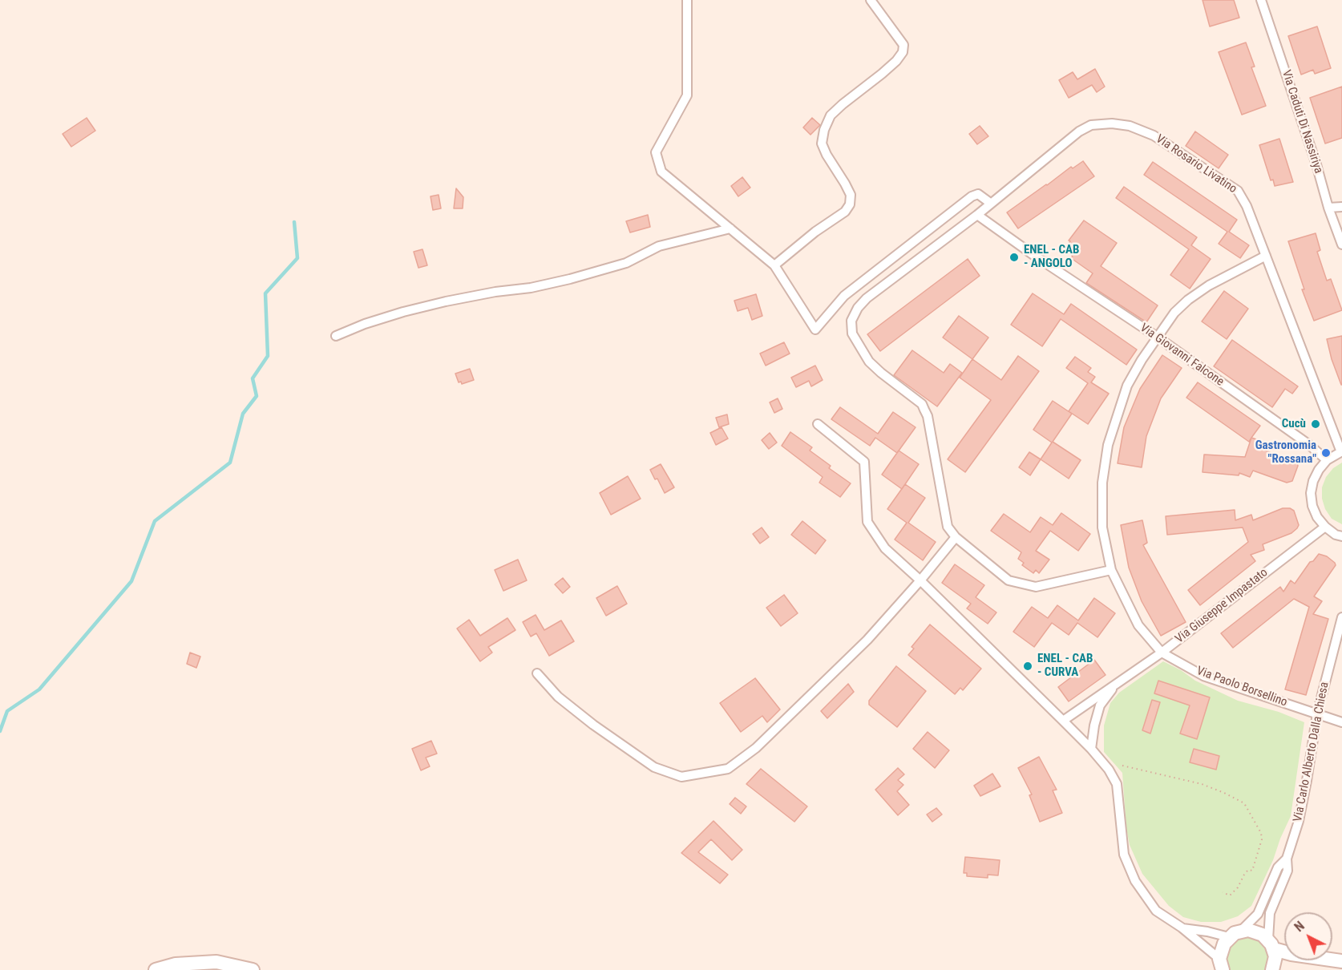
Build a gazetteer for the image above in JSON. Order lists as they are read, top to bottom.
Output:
{
  "streets": {
    "street": [
      "Via Caduti Di Nassiriya",
      "Via Rosario Livatino",
      "Via Giovanni Falcone",
      "Via Giuseppe Impastato",
      "Via Paolo Borsellino",
      "Via Carlo Alberto Dalla Chiesa"
    ]
  },
  "crossings": [
    ["Via Rosario Livatino", "Via Giovanni Falcone"],
    ["Via Rosario Livatino", "Via Paolo Borsellino"],
    ["Via Giovanni Falcone", "Via Paolo Borsellino"],
    ["Via Giuseppe Impastato", "Via Paolo Borsellino"],
    ["Via Paolo Borsellino", "Via Carlo Alberto Dalla Chiesa"]
  ],
  "places": [
    "ENEL - CAB - ANGOLO",
    "Cucù",
    "Gastronomia \"Rossana\"",
    "ENEL - CAB - CURVA"
  ],
  "north": "top left"
}
